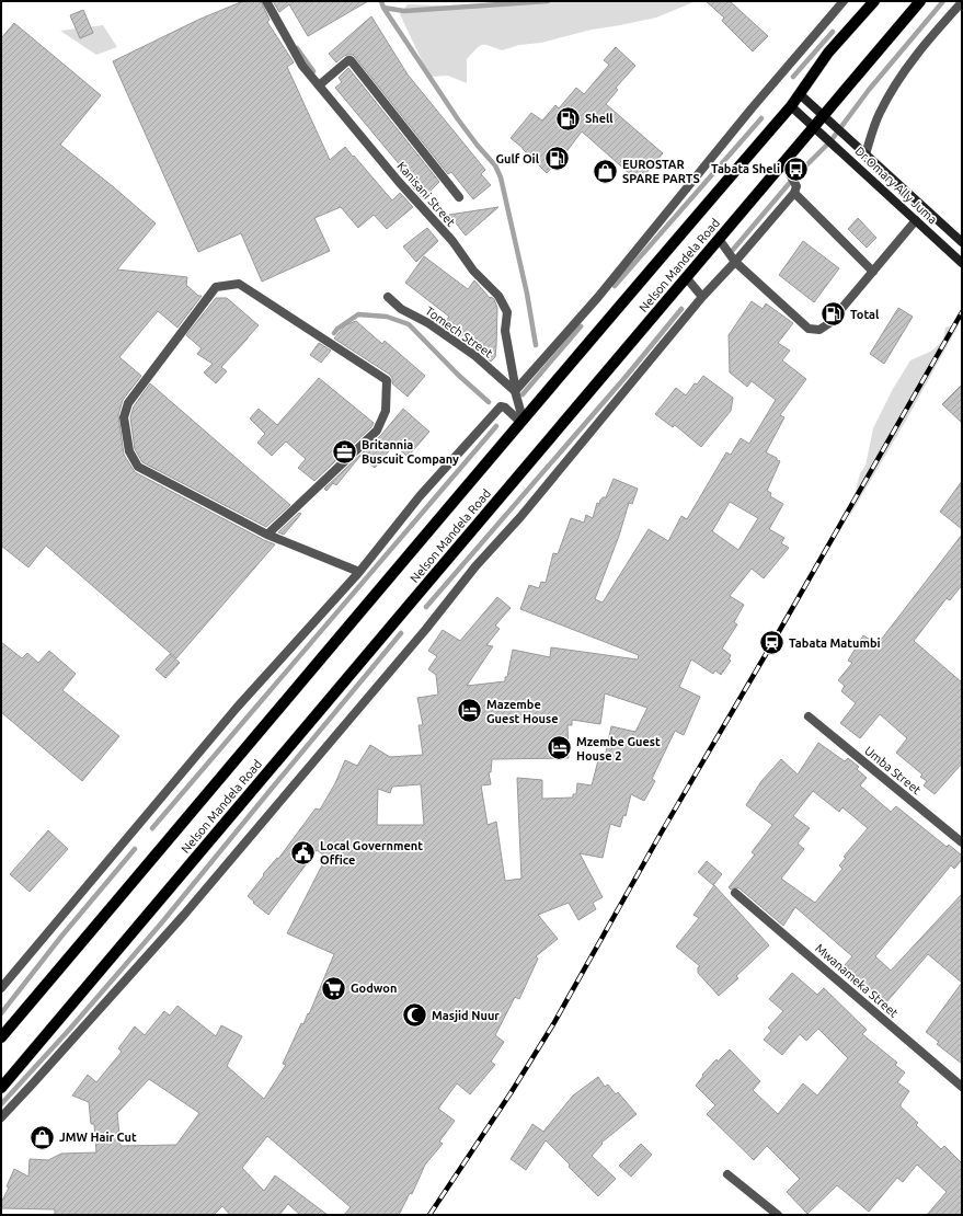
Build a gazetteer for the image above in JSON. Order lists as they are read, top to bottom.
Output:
{
  "streets": {
    "main road": ["Dr.Omary Ally Juma", "Nelson Mandela Road"],
    "street": [
      "Kanisani Street",
      "Tomech Street",
      "Umba Street",
      "Mwanameka Street"
    ]
  },
  "crossings": [
    ["Dr.Omary Ally Juma", "Nelson Mandela Road"],
    ["Kanisani Street", "Nelson Mandela Road"],
    ["Kanisani Street", "Tomech Street"]
  ],
  "places": {
    "fuel station": ["Shell", "Gulf Oil", "Total"],
    "bus stop": ["Tabata Sheli"],
    "shop": ["EUROSTAR SPARE PARTS", "JMW Hair Cut"],
    "office": ["Britannia Buscuit Company"],
    "station": ["Tabata Matumbi"],
    "hotel": ["Mazembe Guest House", "Mzembe Guest House 2"],
    "public building": ["Local Government Office"],
    "supermarket": ["Godwon"],
    "mosque": ["Masjid Nuur"]
  }
}
